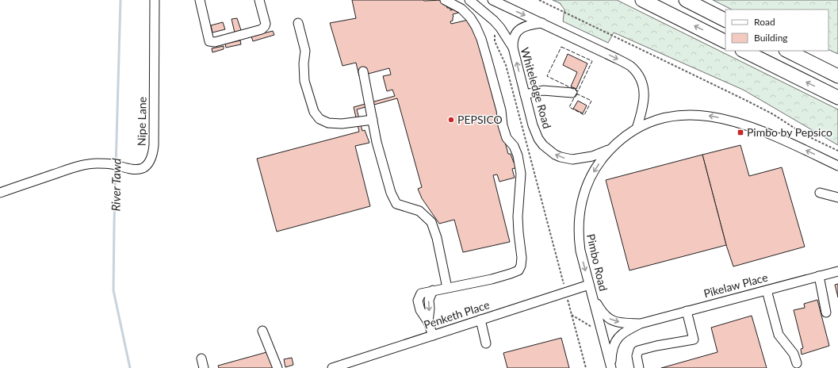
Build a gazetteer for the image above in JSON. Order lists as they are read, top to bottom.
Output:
{
  "streets": {
    "street": [
      "Whiteledge Road",
      "Nipe Lane",
      "Pimbo Road",
      "Pikelaw Place",
      "Penketh Place"
    ]
  },
  "crossings": [
    ["Whiteledge Road", "Pimbo Road"],
    ["Pimbo Road", "Pikelaw Place"],
    ["Pimbo Road", "Penketh Place"],
    ["Pikelaw Place", "Penketh Place"]
  ],
  "one_way": ["Whiteledge Road"],
  "water": ["River Tawd"],
  "places": {
    "other": ["PEPSICO"],
    "transit": ["Pimbo by Pepsico"]
  },
  "legend": ["Road", "Building"]
}
